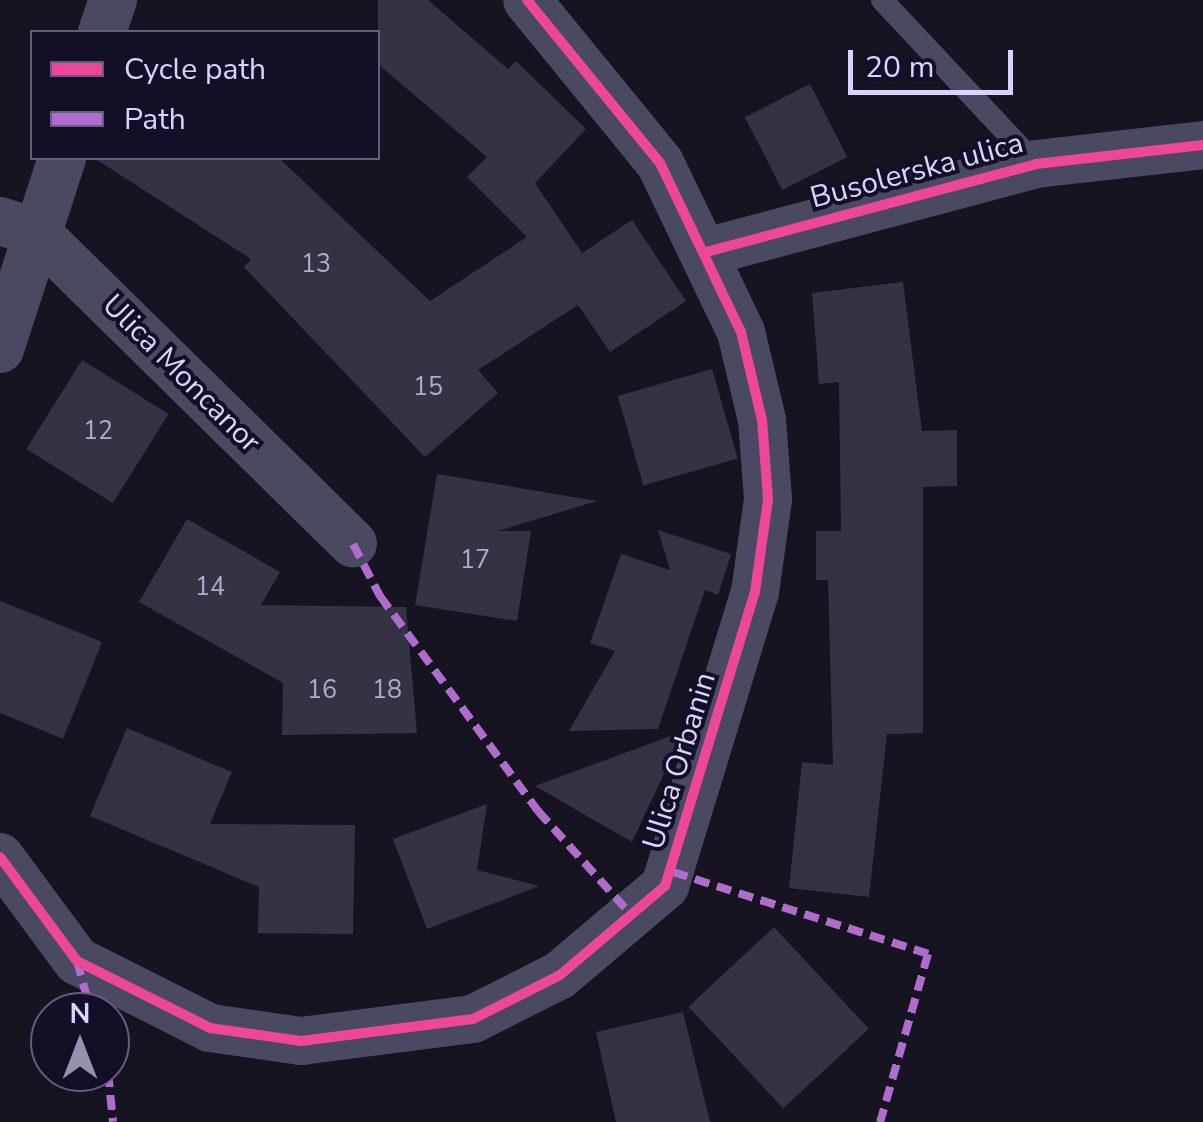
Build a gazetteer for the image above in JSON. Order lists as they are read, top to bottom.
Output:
{
  "streets": {
    "street": ["Busolerska ulica", "Ulica Moncanor", "Ulica Orbanin"]
  },
  "crossings": [
    ["Busolerska ulica", "Ulica Orbanin"]
  ],
  "house_numbers": [
    "13",
    "15",
    "12",
    "17",
    "14",
    "16",
    "18"
  ],
  "legend": ["Cycle path", "Path"],
  "scale_bar": "20 m",
  "north": "top"
}
